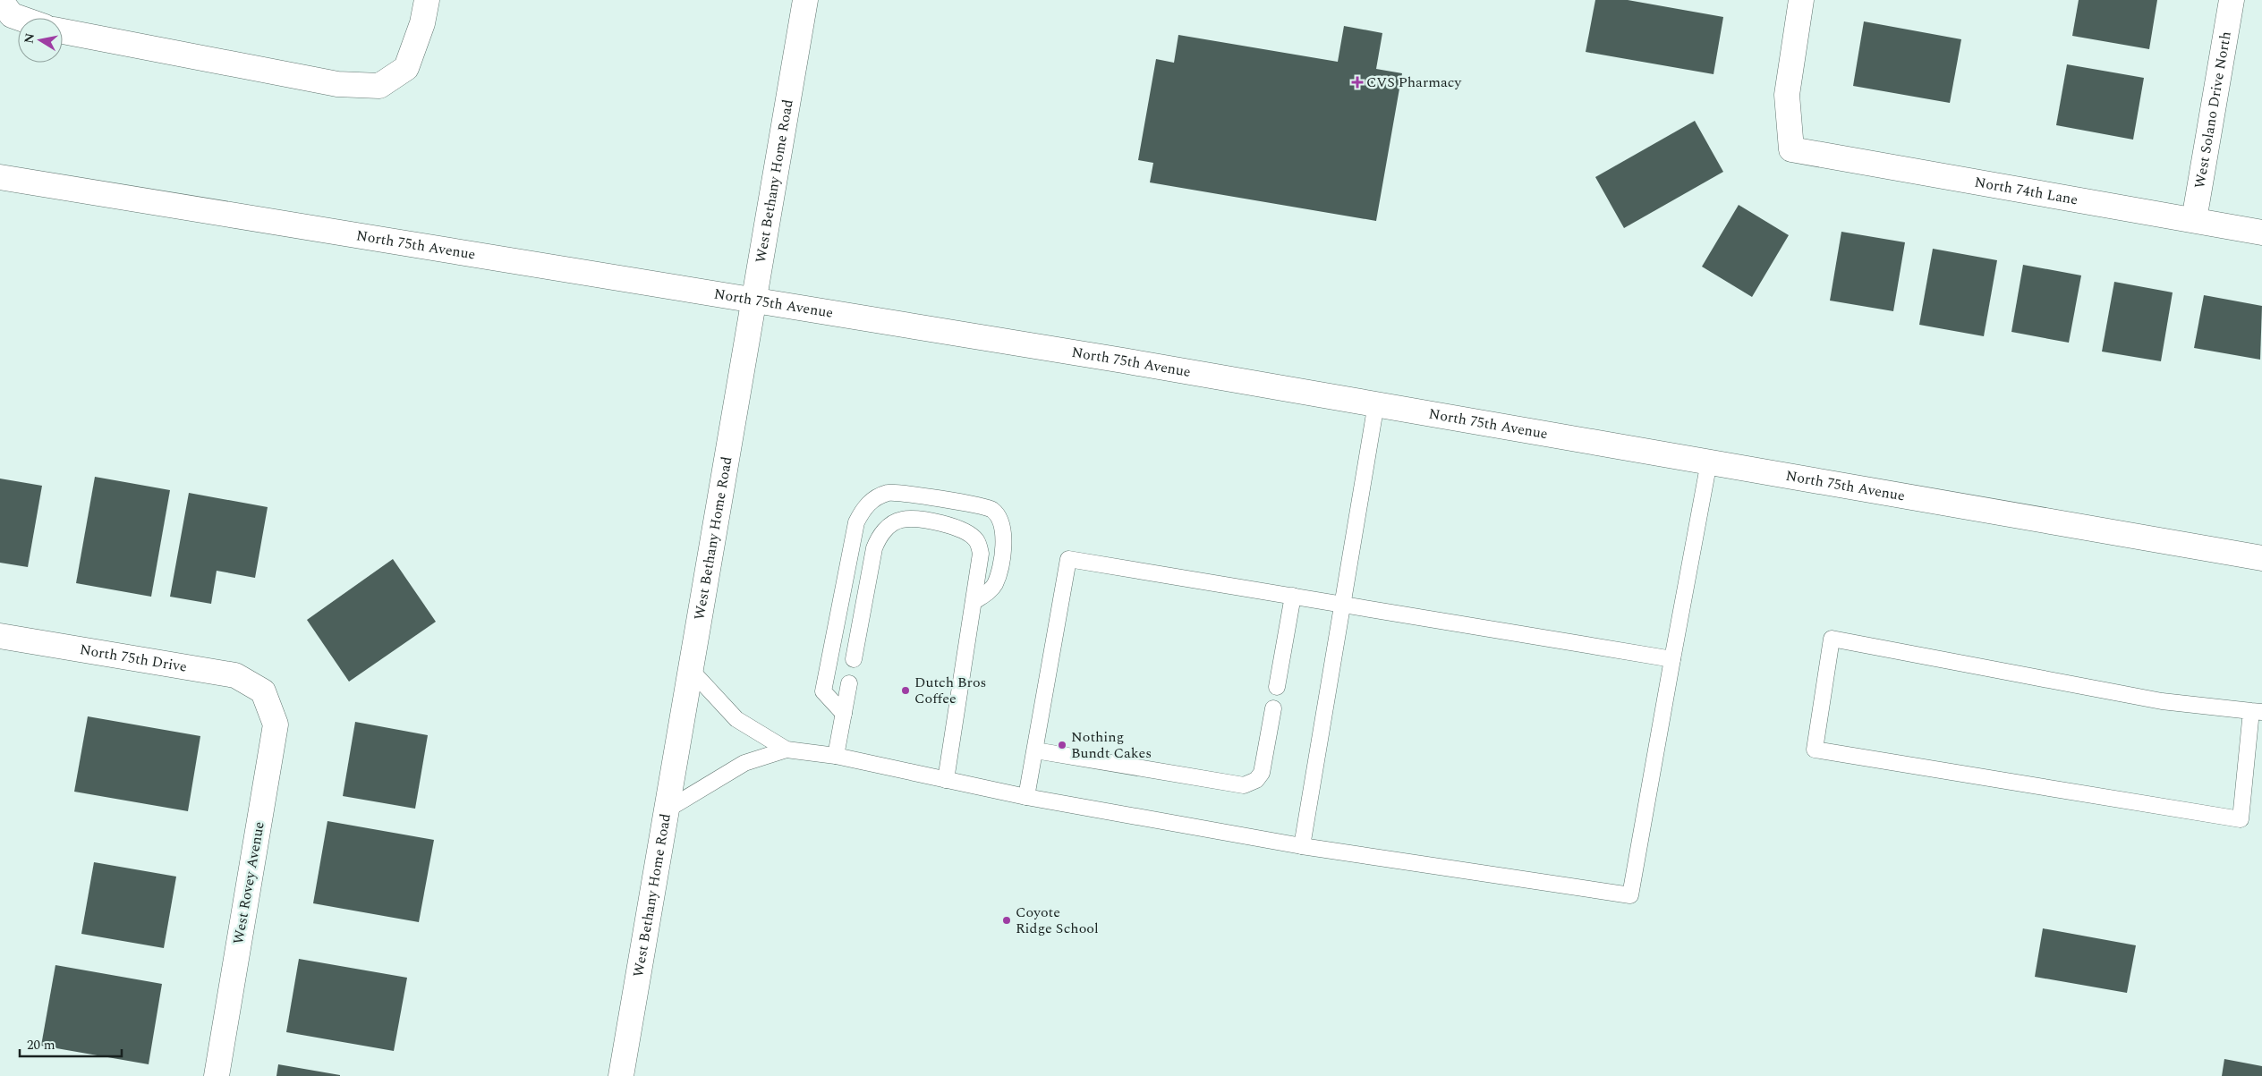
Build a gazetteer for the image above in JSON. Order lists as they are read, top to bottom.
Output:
{
  "streets": {
    "main road": [
      "West Solano Drive North",
      "West Bethany Home Road",
      "North 74th Lane",
      "North 75th Avenue",
      "North 75th Drive",
      "West Rovey Avenue"
    ]
  },
  "crossings": [
    ["West Solano Drive North", "North 74th Lane"],
    ["West Bethany Home Road", "North 75th Avenue"],
    ["North 75th Drive", "West Rovey Avenue"]
  ],
  "places": {
    "health": ["CVS Pharmacy"],
    "other": ["Dutch Bros Coffee", "Nothing Bundt Cakes", "Coyote Ridge School"]
  },
  "scale_bar": "20 m",
  "north": "left"
}
